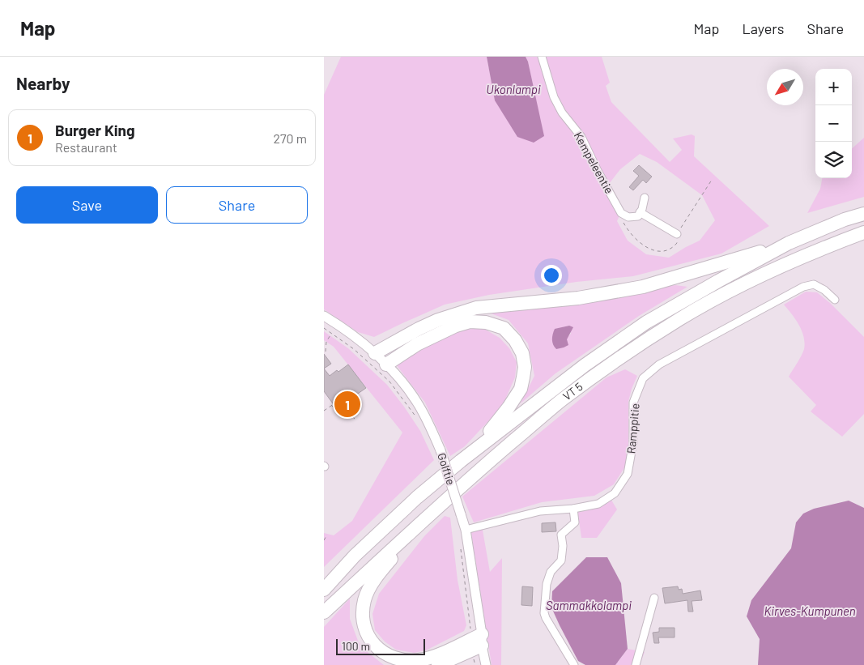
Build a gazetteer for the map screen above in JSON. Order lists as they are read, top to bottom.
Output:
{
  "streets": {
    "highway": ["VT 5"],
    "street": ["Kempeleentie", "Ramppitie", "Golftie"]
  },
  "crossings": [
    ["Ramppitie", "Golftie"]
  ],
  "water": ["Ukonlampi", "Sammakkolampi", "Kirves-Kumpunen"],
  "scale_bar": "100 m",
  "north": "bottom left",
  "page": {
    "header": "Map",
    "nav": ["Map", "Layers", "Share"],
    "heading": "Nearby",
    "map_buttons": ["+", "−"],
    "list": [
      {
        "mark": "1",
        "name": "Burger King",
        "note": "Restaurant",
        "value": "270 m"
      }
    ],
    "buttons": ["Save", "Share"],
    "pins": "1",
    "scale": "100 m"
  }
}
